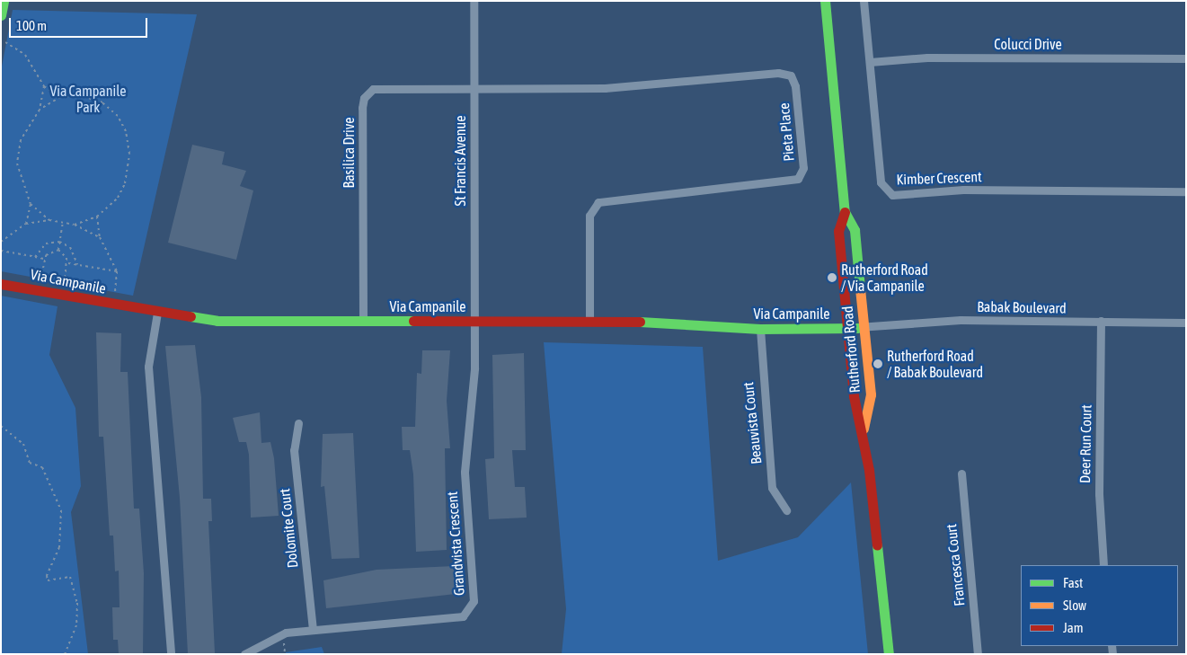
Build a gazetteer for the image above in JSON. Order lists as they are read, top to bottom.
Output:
{
  "streets": {
    "main road": ["Via Campanile", "Rutherford Road"],
    "street": [
      "Colucci Drive",
      "Pieta Place",
      "Basilica Drive",
      "St Francis Avenue",
      "Kimber Crescent",
      "Babak Boulevard",
      "Beauvista Court",
      "Deer Run Court",
      "Dolomite Court",
      "Grandvista Crescent",
      "Francesca Court"
    ]
  },
  "crossings": [
    ["Colucci Drive", "Kimber Crescent"],
    ["Pieta Place", "Basilica Drive"],
    ["Pieta Place", "St Francis Avenue"],
    ["Pieta Place", "Via Campanile"],
    ["Basilica Drive", "St Francis Avenue"],
    ["Basilica Drive", "Via Campanile"],
    ["St Francis Avenue", "Via Campanile"],
    ["St Francis Avenue", "Grandvista Crescent"],
    ["Via Campanile", "Babak Boulevard"],
    ["Via Campanile", "Rutherford Road"],
    ["Via Campanile", "Beauvista Court"],
    ["Via Campanile", "Grandvista Crescent"],
    ["Babak Boulevard", "Rutherford Road"],
    ["Babak Boulevard", "Deer Run Court"],
    ["Dolomite Court", "Grandvista Crescent"]
  ],
  "parks": ["Via Campanile Park"],
  "places": ["Rutherford Road / Via Campanile", "Rutherford Road / Babak Boulevard"],
  "legend": ["Fast", "Slow", "Jam"],
  "scale_bar": "100 m"
}
